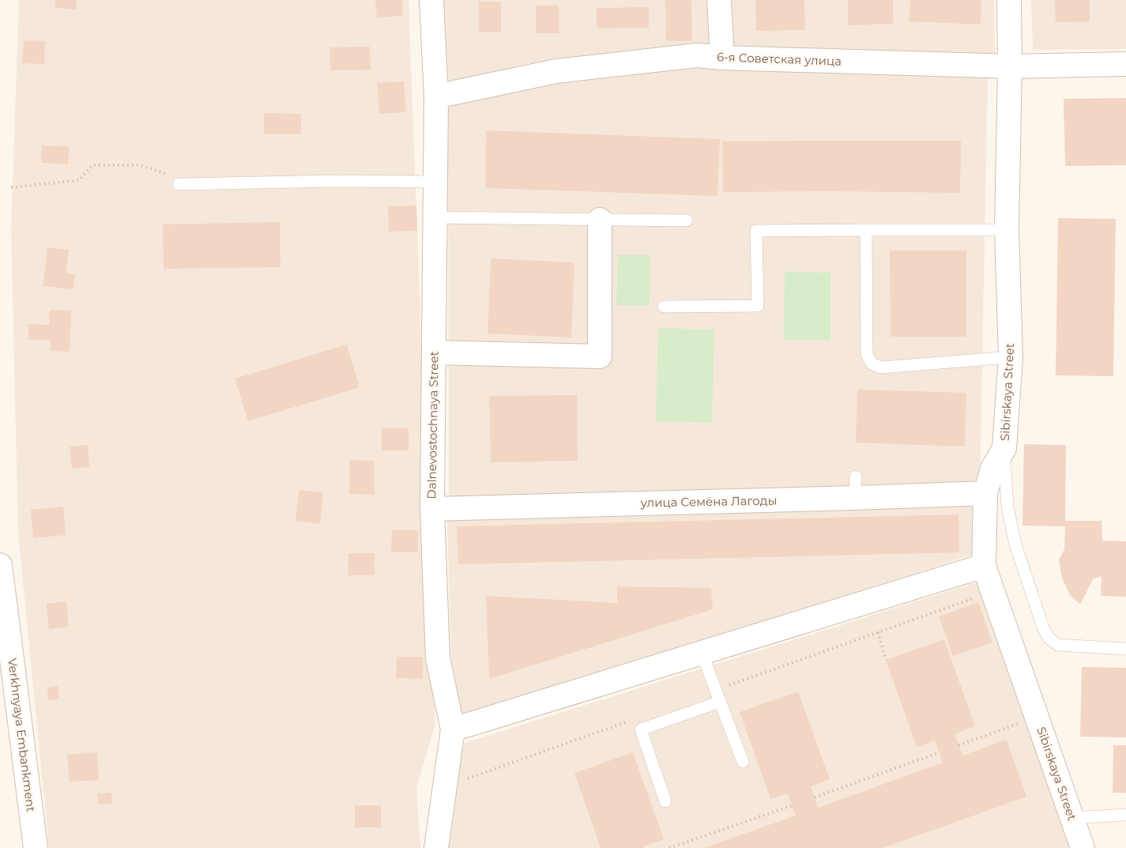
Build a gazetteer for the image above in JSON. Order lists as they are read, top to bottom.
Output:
{
  "streets": {
    "street": [
      "6-я Советская улица",
      "Sibirskaya Street",
      "Dalnevostochnaya Street",
      "улица Семёна Лагоды",
      "Verkhnyaya Embankment"
    ]
  },
  "crossings": [
    ["6-я Советская улица", "Sibirskaya Street"],
    ["6-я Советская улица", "Dalnevostochnaya Street"],
    ["Sibirskaya Street", "улица Семёна Лагоды"],
    ["Dalnevostochnaya Street", "улица Семёна Лагоды"]
  ]
}
